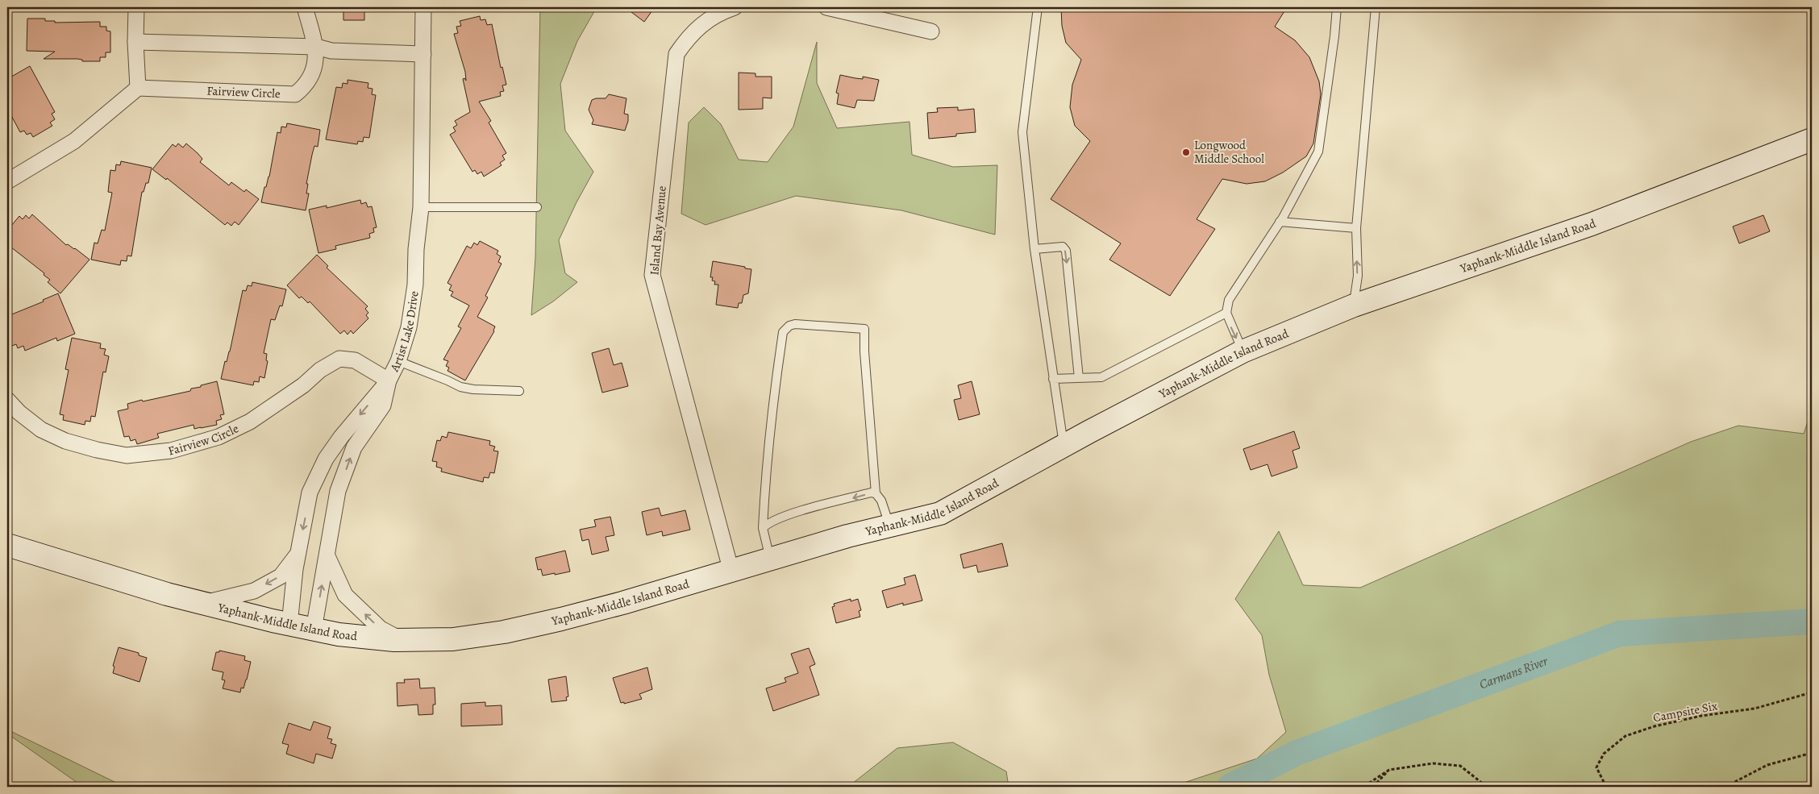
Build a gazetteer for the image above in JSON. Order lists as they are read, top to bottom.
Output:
{
  "streets": {
    "main road": ["Yaphank-Middle Island Road"],
    "street": ["Fairview Circle", "Island Bay Avenue", "Artist Lake Drive"],
    "path": ["Campsite Six"]
  },
  "crossings": [
    ["Fairview Circle", "Artist Lake Drive"],
    ["Island Bay Avenue", "Yaphank-Middle Island Road"],
    ["Yaphank-Middle Island Road", "Artist Lake Drive"]
  ],
  "water": ["Carmans River"],
  "places": ["Longwood Middle School"]
}
